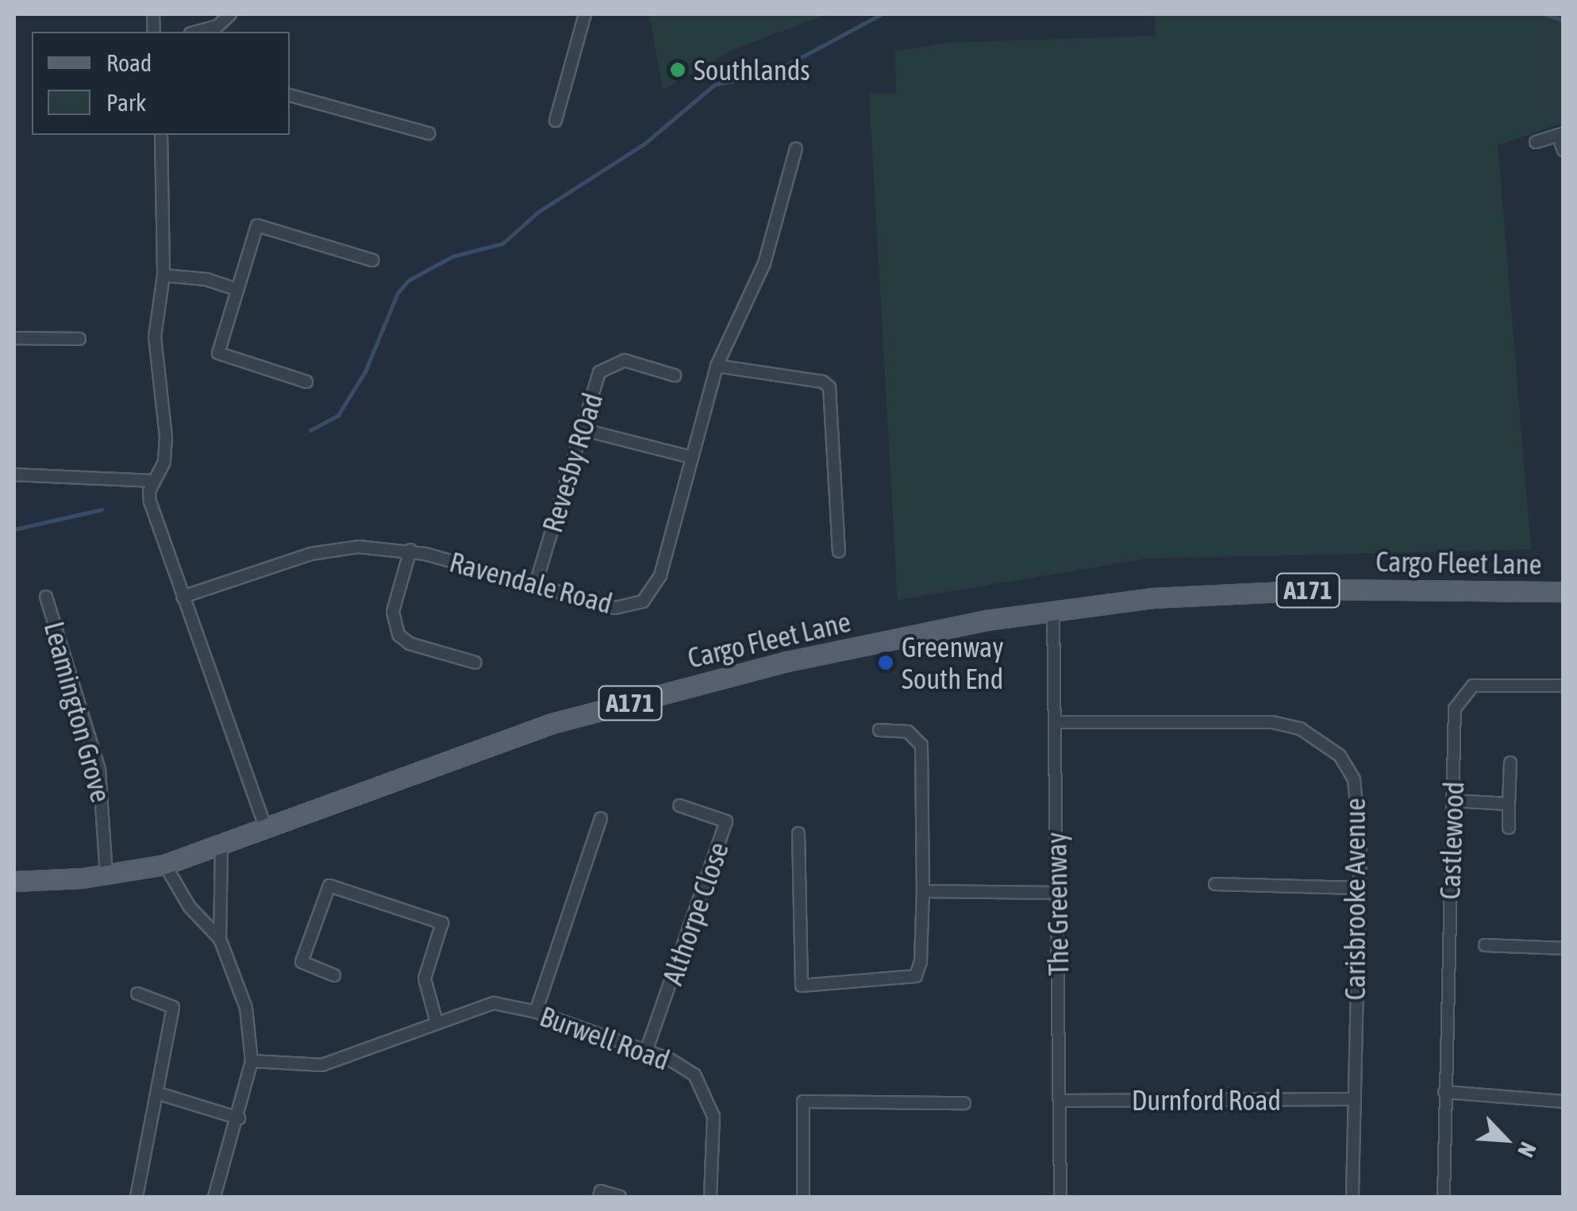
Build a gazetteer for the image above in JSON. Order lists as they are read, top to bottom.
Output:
{
  "streets": {
    "main road": ["Cargo Fleet Lane", "A171"],
    "street": [
      "Revesby ROad",
      "Ravendale Road",
      "Leamington Grove",
      "Castlewood",
      "Carisbrooke Avenue",
      "The Greenway",
      "Althorpe Close",
      "Burwell Road",
      "Durnford Road"
    ]
  },
  "crossings": [
    ["Revesby ROad", "Ravendale Road"],
    ["Cargo Fleet Lane", "Leamington Grove"],
    ["Cargo Fleet Lane", "The Greenway"],
    ["Carisbrooke Avenue", "The Greenway"],
    ["Carisbrooke Avenue", "Durnford Road"],
    ["The Greenway", "Durnford Road"],
    ["Althorpe Close", "Burwell Road"]
  ],
  "places": ["Southlands", "Greenway South End"],
  "legend": ["Road", "Park"],
  "north": "bottom right"
}
